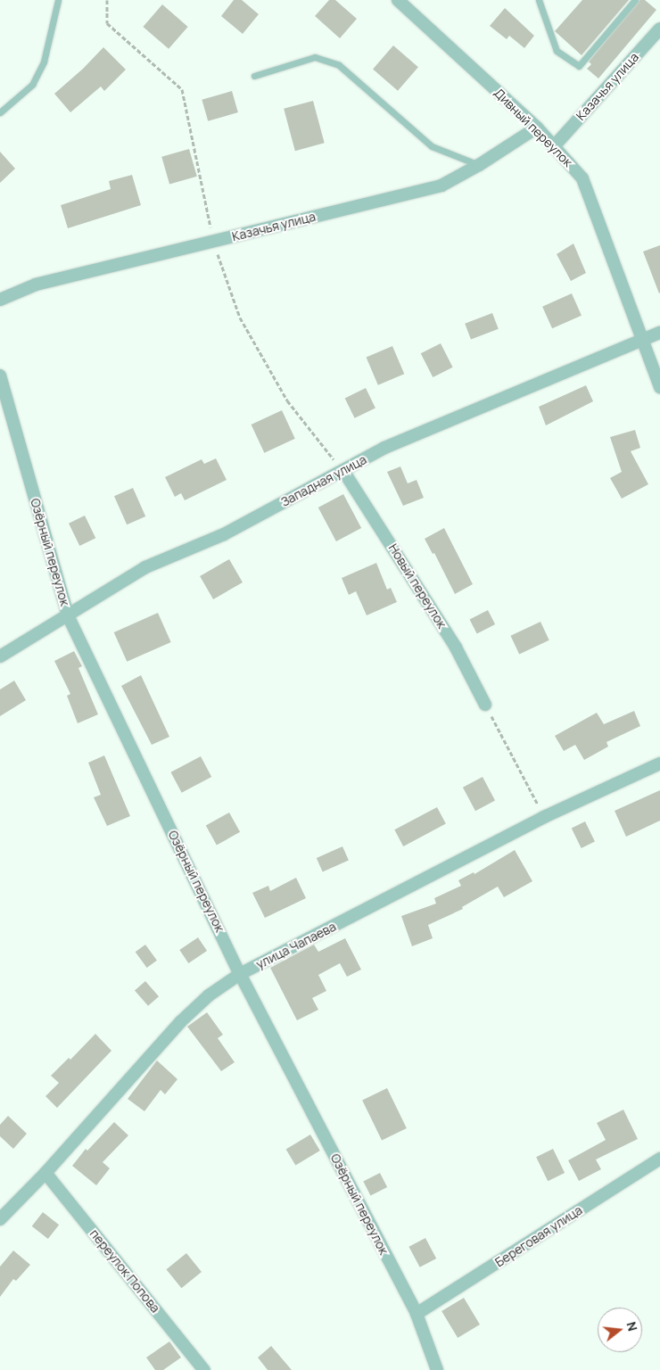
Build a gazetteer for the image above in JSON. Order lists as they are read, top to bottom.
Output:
{
  "streets": {
    "street": [
      "Казачья улица",
      "Дивный переулок",
      "Западная улица",
      "Озёрный переулок",
      "Новый переулок",
      "улица Чапаева",
      "Береговая улица",
      "переулок Попова"
    ]
  },
  "crossings": [
    ["Казачья улица", "Дивный переулок"],
    ["Дивный переулок", "Западная улица"],
    ["Западная улица", "Озёрный переулок"],
    ["Западная улица", "Новый переулок"],
    ["Озёрный переулок", "улица Чапаева"],
    ["Озёрный переулок", "Береговая улица"],
    ["улица Чапаева", "переулок Попова"]
  ],
  "north": "right"
}
